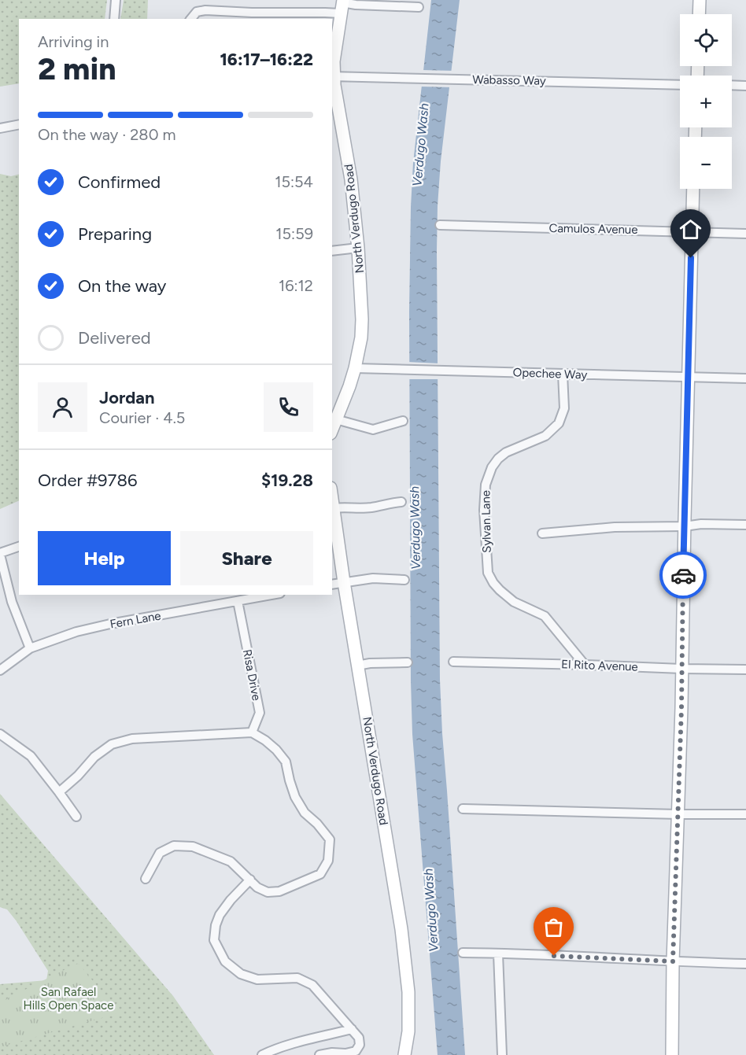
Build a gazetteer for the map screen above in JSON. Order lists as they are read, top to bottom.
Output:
{
  "streets": {
    "main road": ["North Verdugo Road"],
    "street": [
      "Wabasso Way",
      "Camulos Avenue",
      "Opechee Way",
      "Sylvan Lane",
      "Fern Lane",
      "El Rito Avenue",
      "Risa Drive"
    ]
  },
  "crossings": [
    ["Wabasso Way", "North Verdugo Road"],
    ["North Verdugo Road", "Opechee Way"],
    ["Opechee Way", "Sylvan Lane"],
    ["Sylvan Lane", "El Rito Avenue"],
    ["Fern Lane", "Risa Drive"]
  ],
  "water": ["Verdugo Wash"],
  "parks": ["San Rafael Hills Open Space"],
  "page": {
    "map_buttons": ["+", "−"],
    "heading": ["2 min", "Arriving in", "16:17–16:22"],
    "panel": [
      "Jordan",
      "Courier · 4.5",
      "Order #9786",
      "$19.28"
    ],
    "bar": "On the way · 280 m",
    "list": [
      ["Confirmed", "15:54"],
      ["Preparing", "15:59"],
      ["On the way", "16:12"],
      "Delivered"
    ],
    "buttons": ["Help", "Share"]
  }
}
